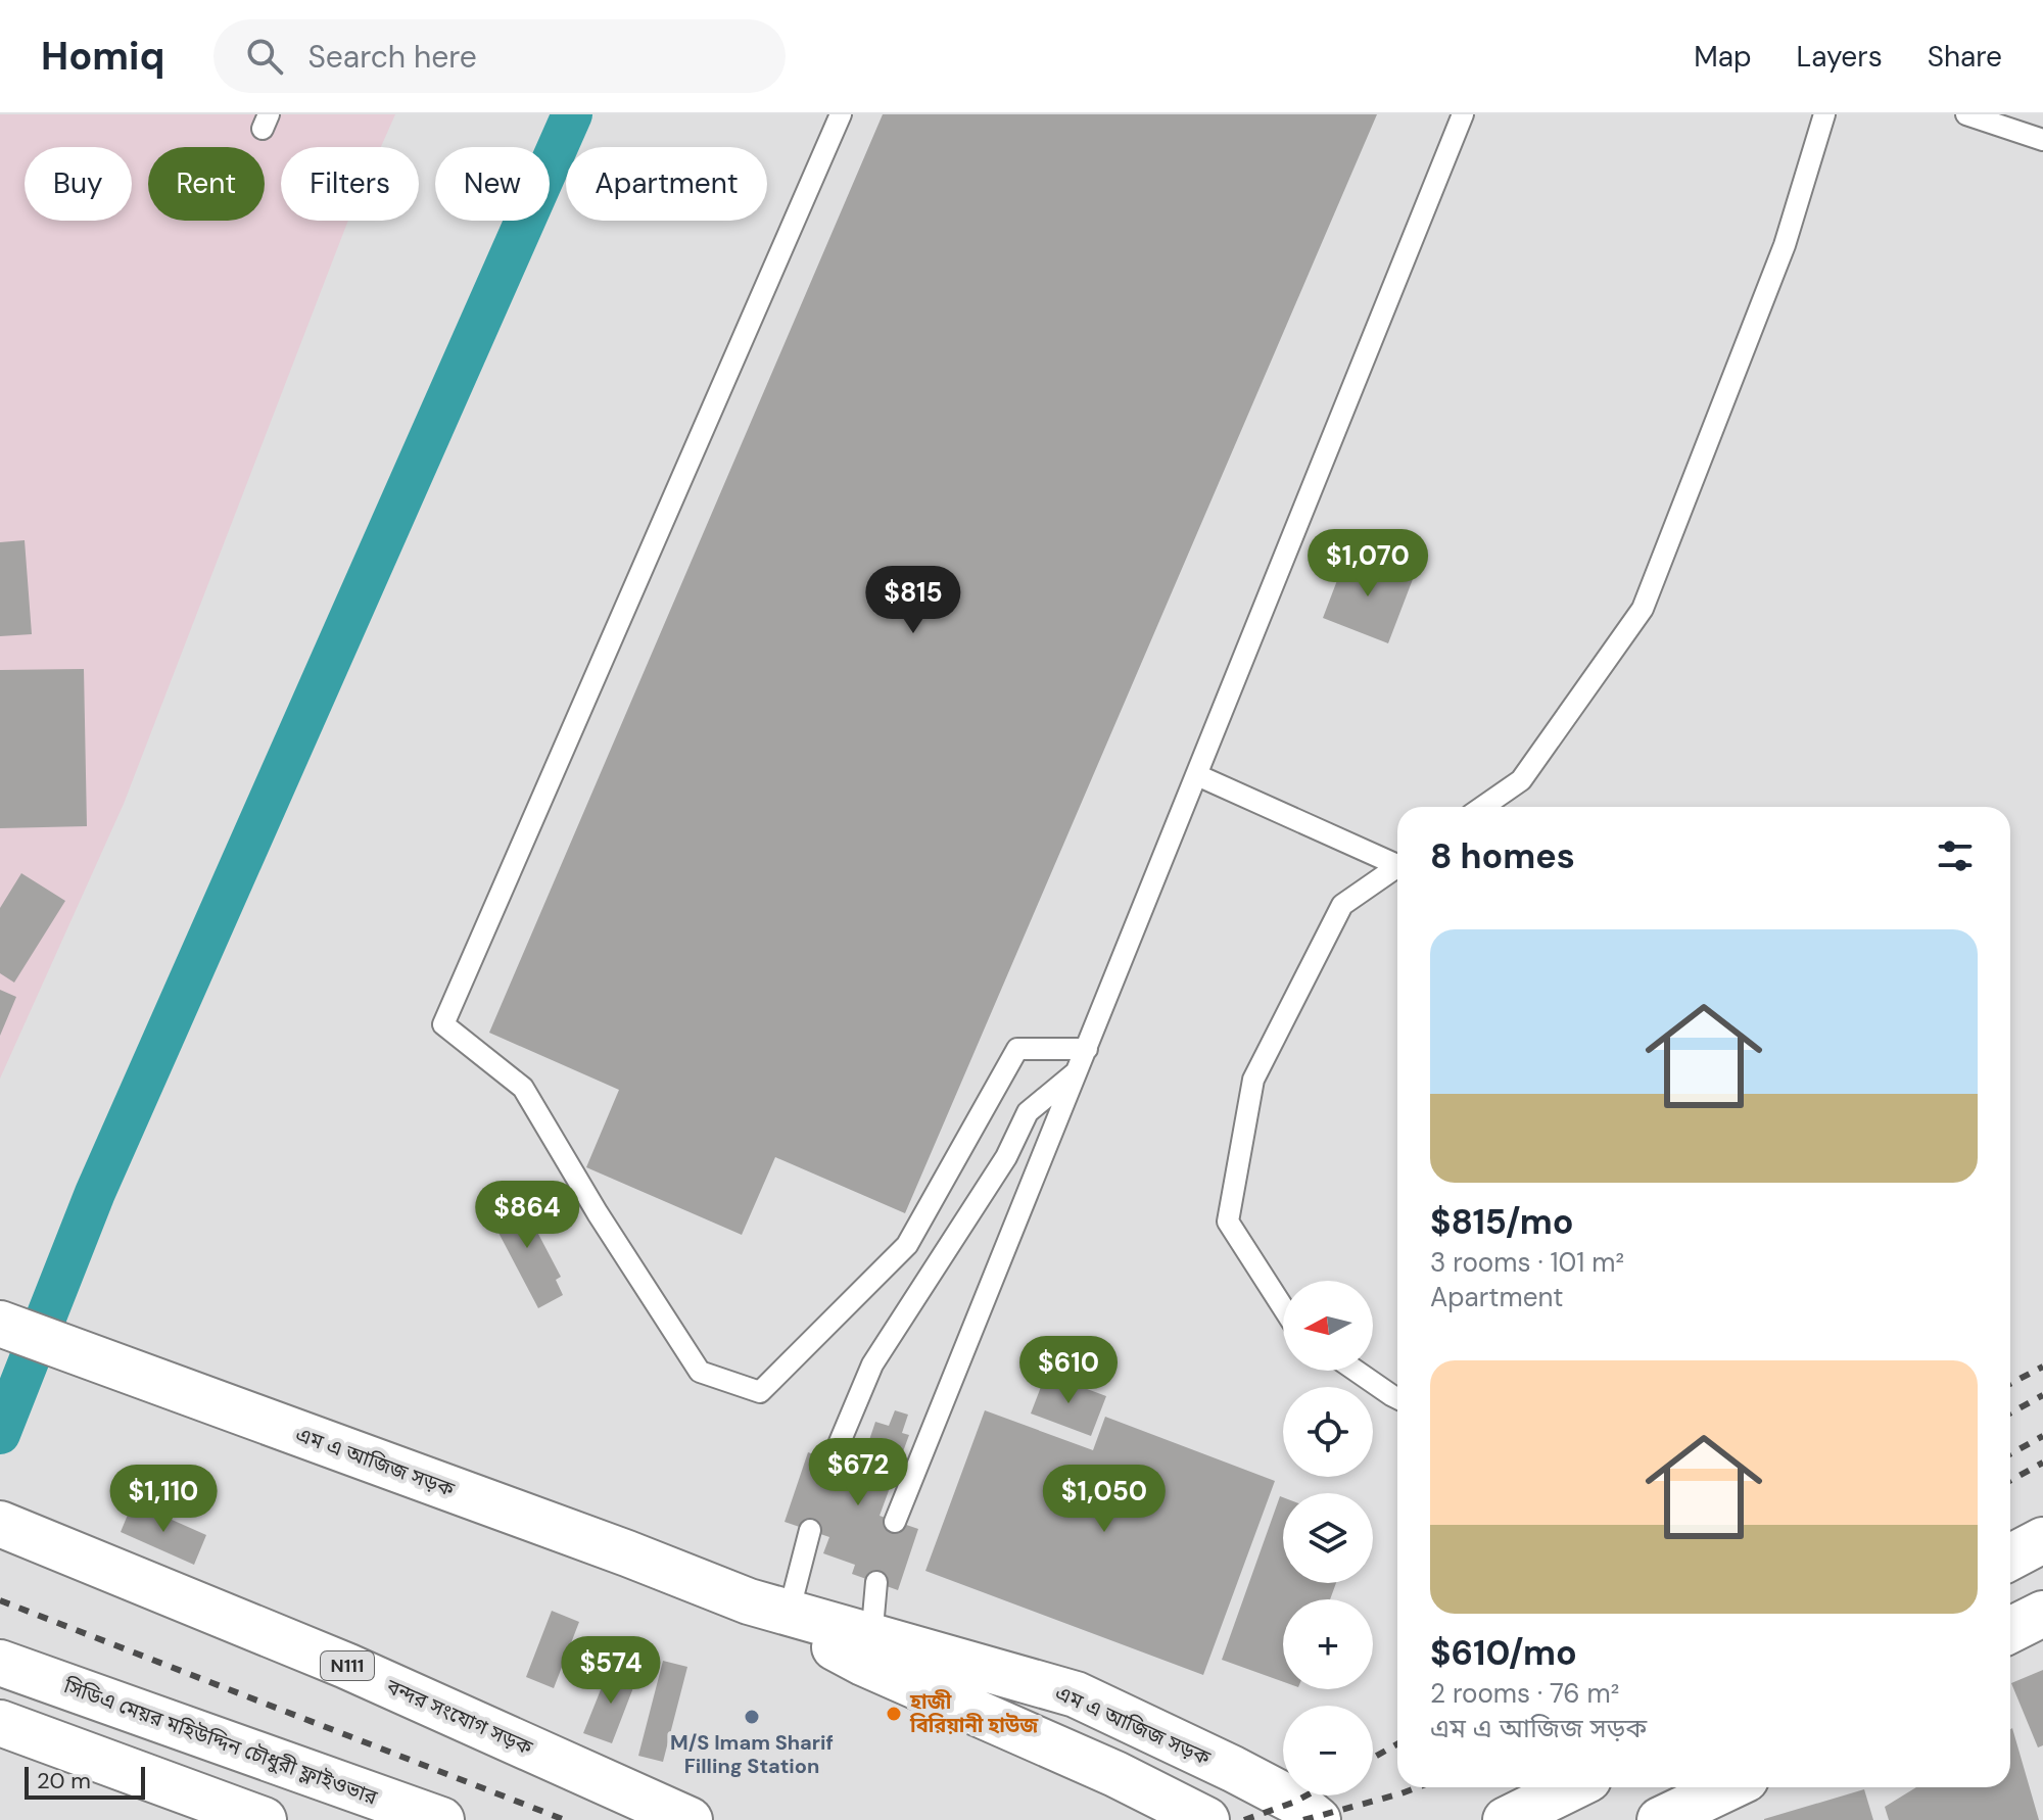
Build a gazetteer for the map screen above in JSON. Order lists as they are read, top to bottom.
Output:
{
  "streets": {
    "main road": [
      "এম এ আজিজ সড়ক",
      "N111",
      "বন্দর সংযোগ সড়ক",
      "সিডিএ মেয়র মহিউদ্দিন চৌধুরী ফ্লাইওভার"
    ]
  },
  "places": ["হাজী বিরিয়ানী হাউজ", "M/S Imam Sharif Filling Station"],
  "scale_bar": "20 m",
  "north": "left",
  "page": {
    "header": "Homiq",
    "search": "Search here",
    "nav": ["Map", "Layers", "Share"],
    "chip": [
      "Buy",
      "Rent",
      "Filters",
      "New",
      "Apartment"
    ],
    "price": [
      "$1,070",
      "$815",
      "$864",
      "$610",
      "$672",
      "$1,110",
      "$1,050",
      "$574"
    ],
    "heading": "8 homes",
    "list": [
      {
        "name": "$815/mo",
        "note": "3 rooms · 101 m² · Apartment"
      },
      {
        "name": "$610/mo",
        "note": "2 rooms · 76 m² · এম এ আজিজ সড়ক"
      }
    ],
    "map_buttons": ["+", "−"],
    "scale": "20 m"
  }
}
